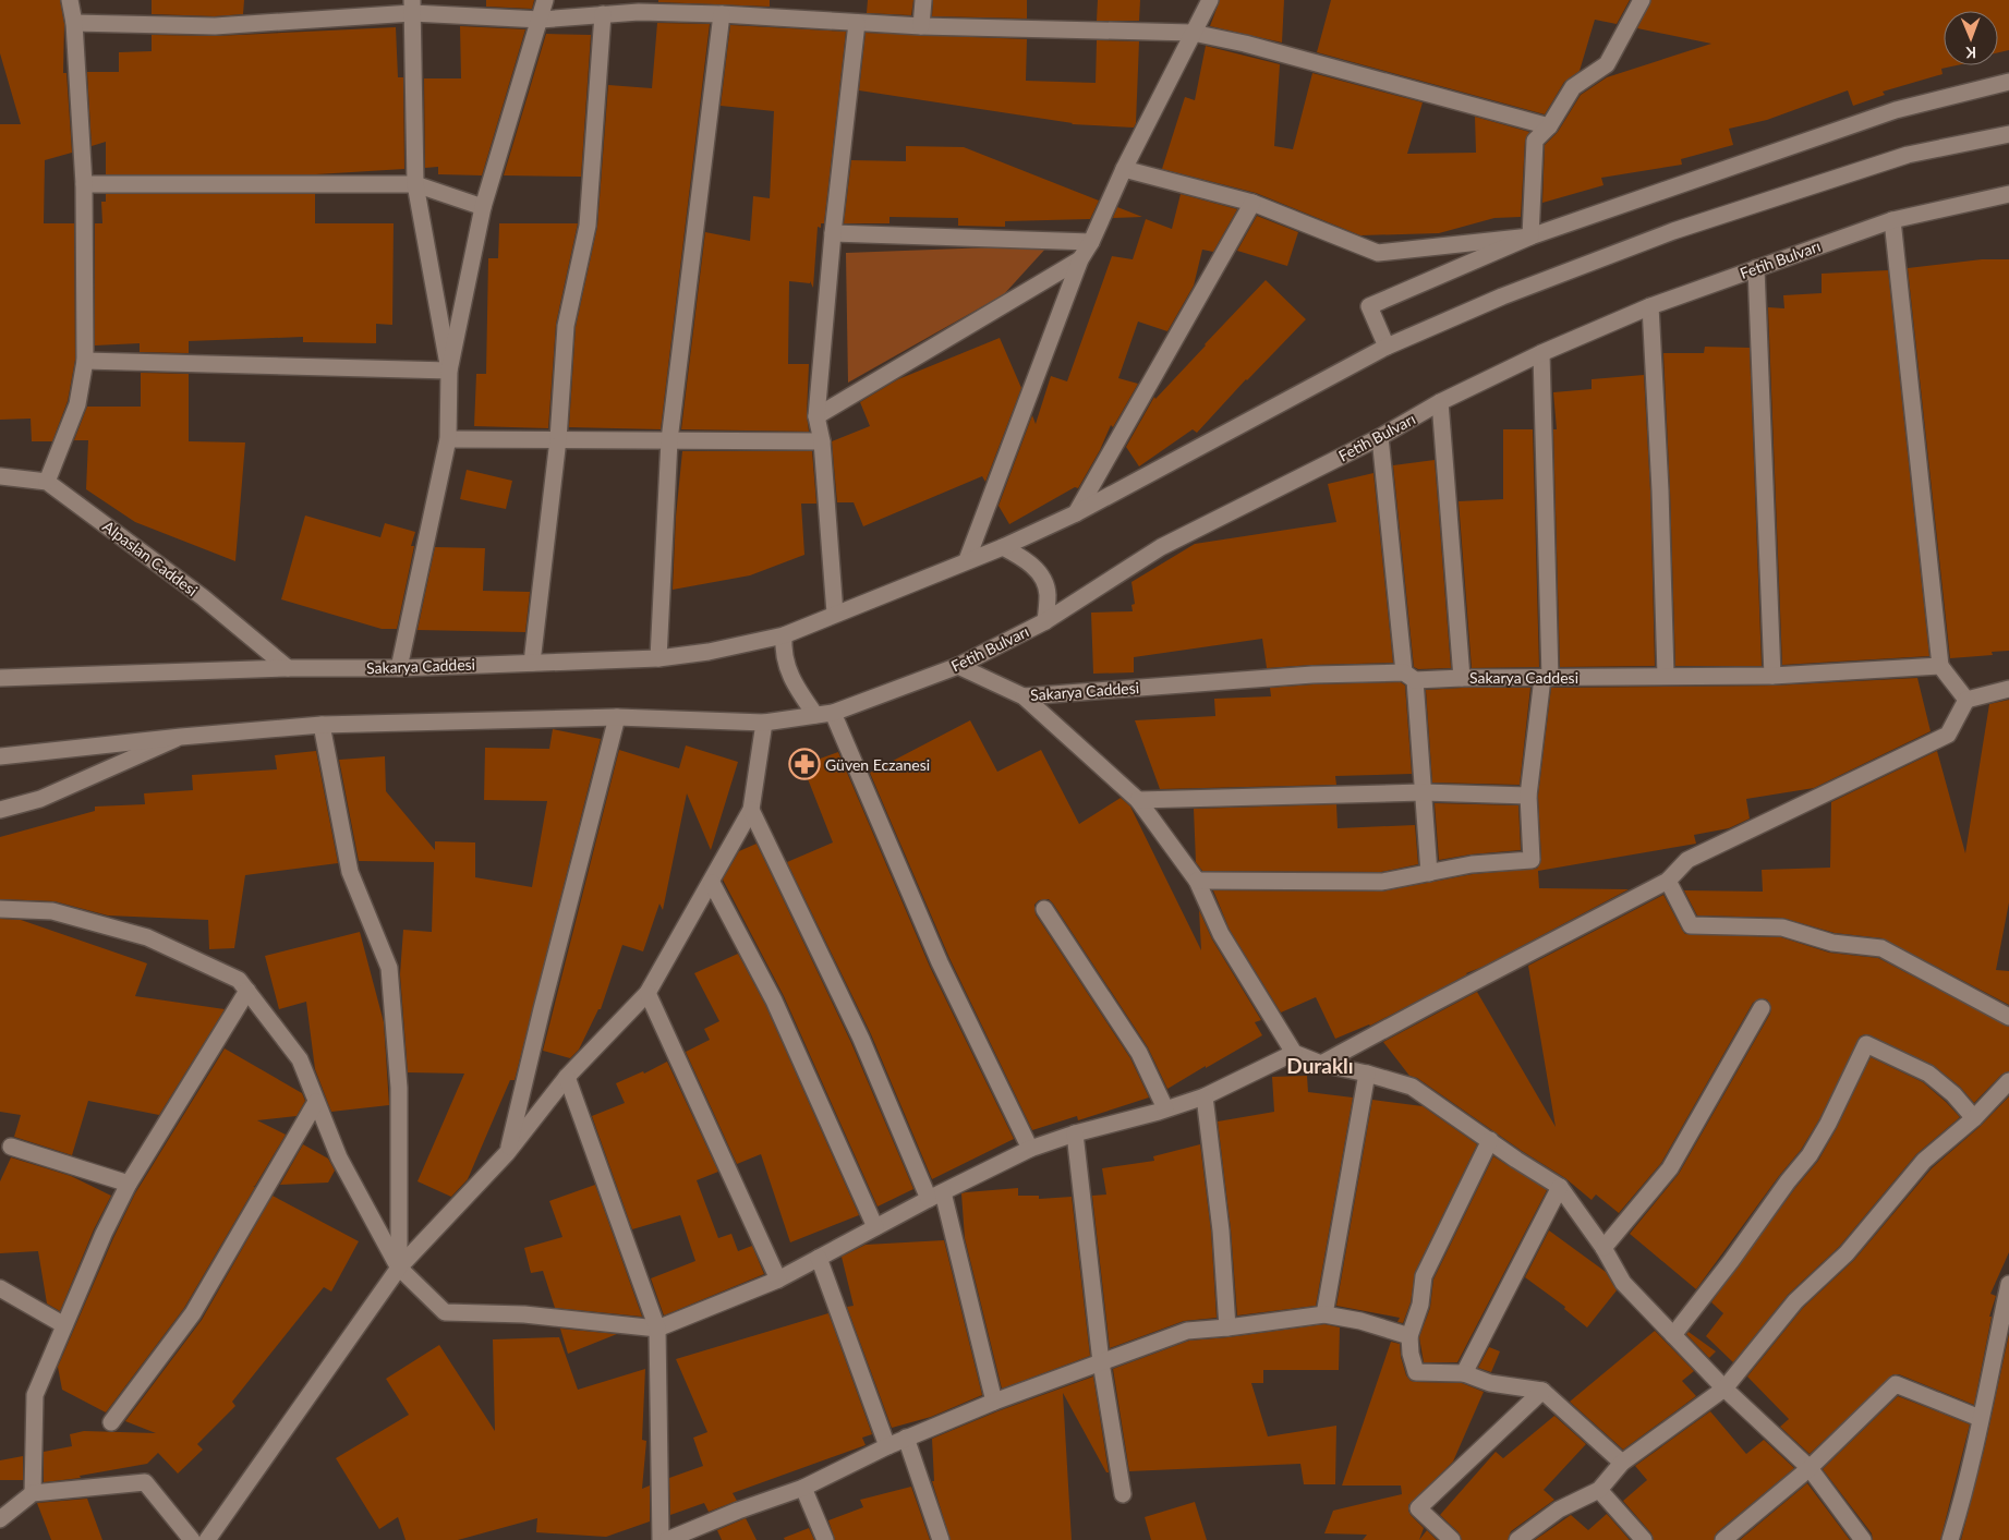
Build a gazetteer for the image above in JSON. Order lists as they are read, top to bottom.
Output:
{
  "streets": {
    "street": ["Fetih Bulvarı", "Alpaslan Caddesi", "Sakarya Caddesi"]
  },
  "crossings": [
    ["Alpaslan Caddesi", "Sakarya Caddesi"]
  ],
  "districts": ["Duraklı"],
  "places": {
    "pharmacy": ["Güven Eczanesi"]
  },
  "north": "bottom"
}
